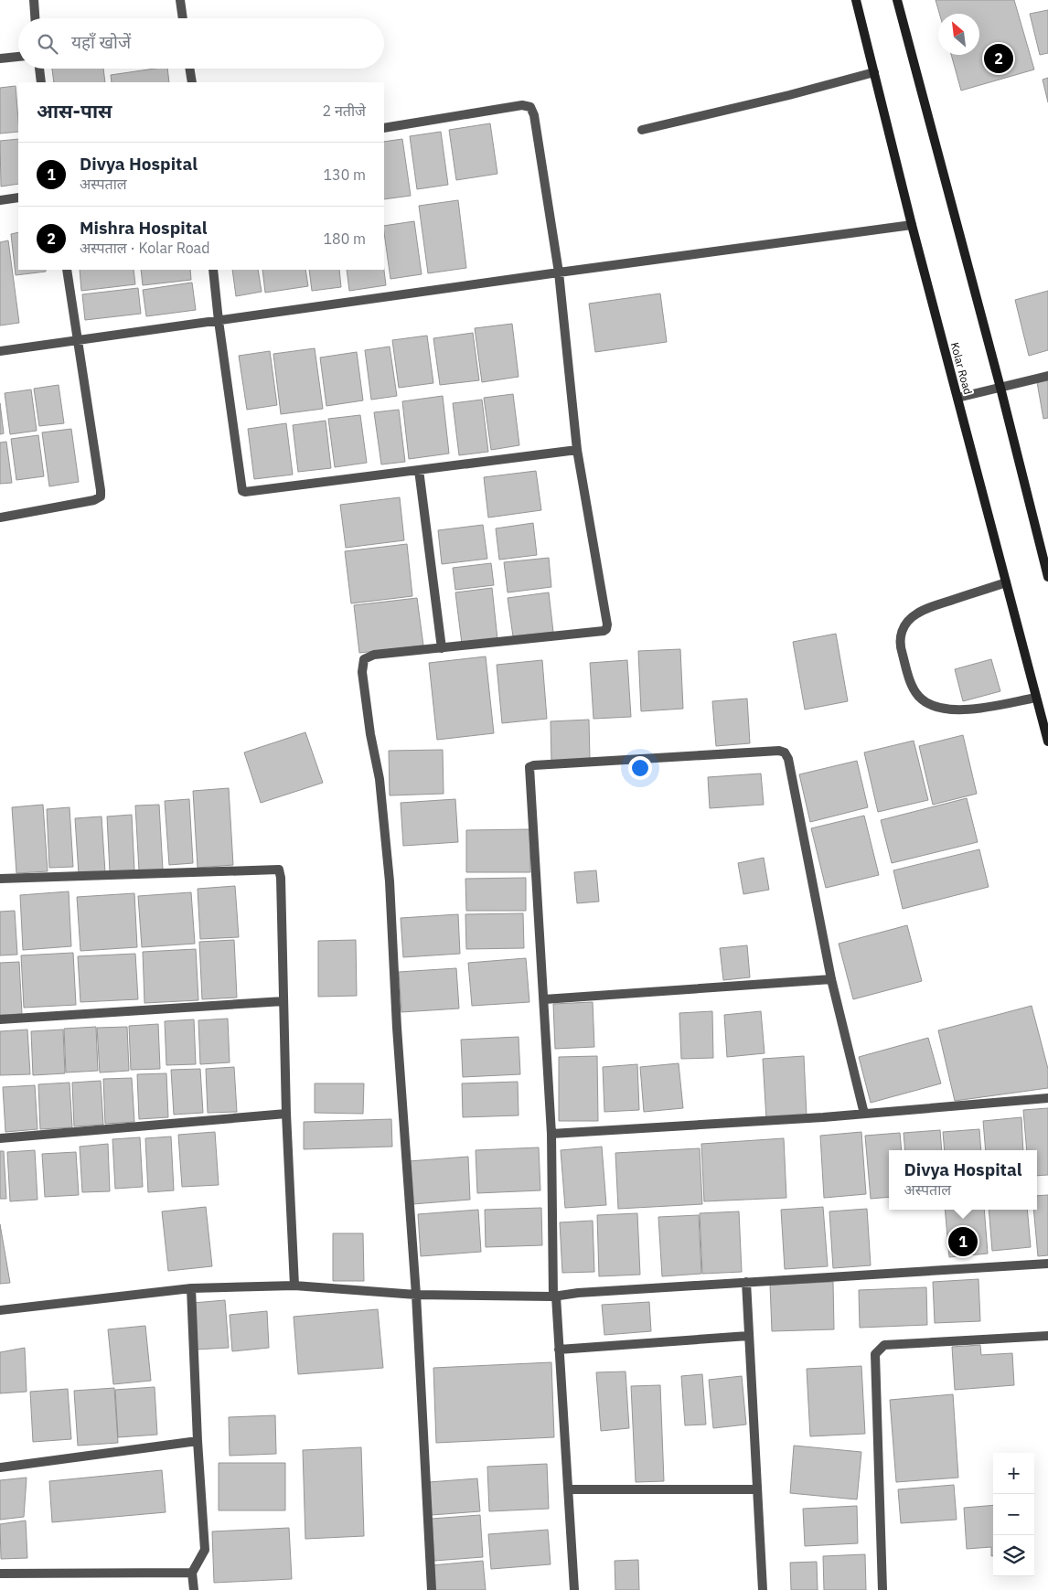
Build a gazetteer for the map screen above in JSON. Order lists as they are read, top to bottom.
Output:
{
  "streets": {
    "main road": ["Kolar Road"]
  },
  "north": "top left",
  "page": {
    "search": "यहाँ खोजें",
    "pins": ["2", "1"],
    "heading": ["आस-पास", "2 नतीजे"],
    "list": [
      {
        "mark": "1",
        "name": "Divya Hospital",
        "note": "अस्पताल",
        "value": "130 m"
      },
      {
        "mark": "2",
        "name": "Mishra Hospital",
        "note": "अस्पताल · Kolar Road",
        "value": "180 m"
      }
    ],
    "popup": ["Divya Hospital", "अस्पताल"],
    "map_buttons": ["+", "−"]
  }
}
